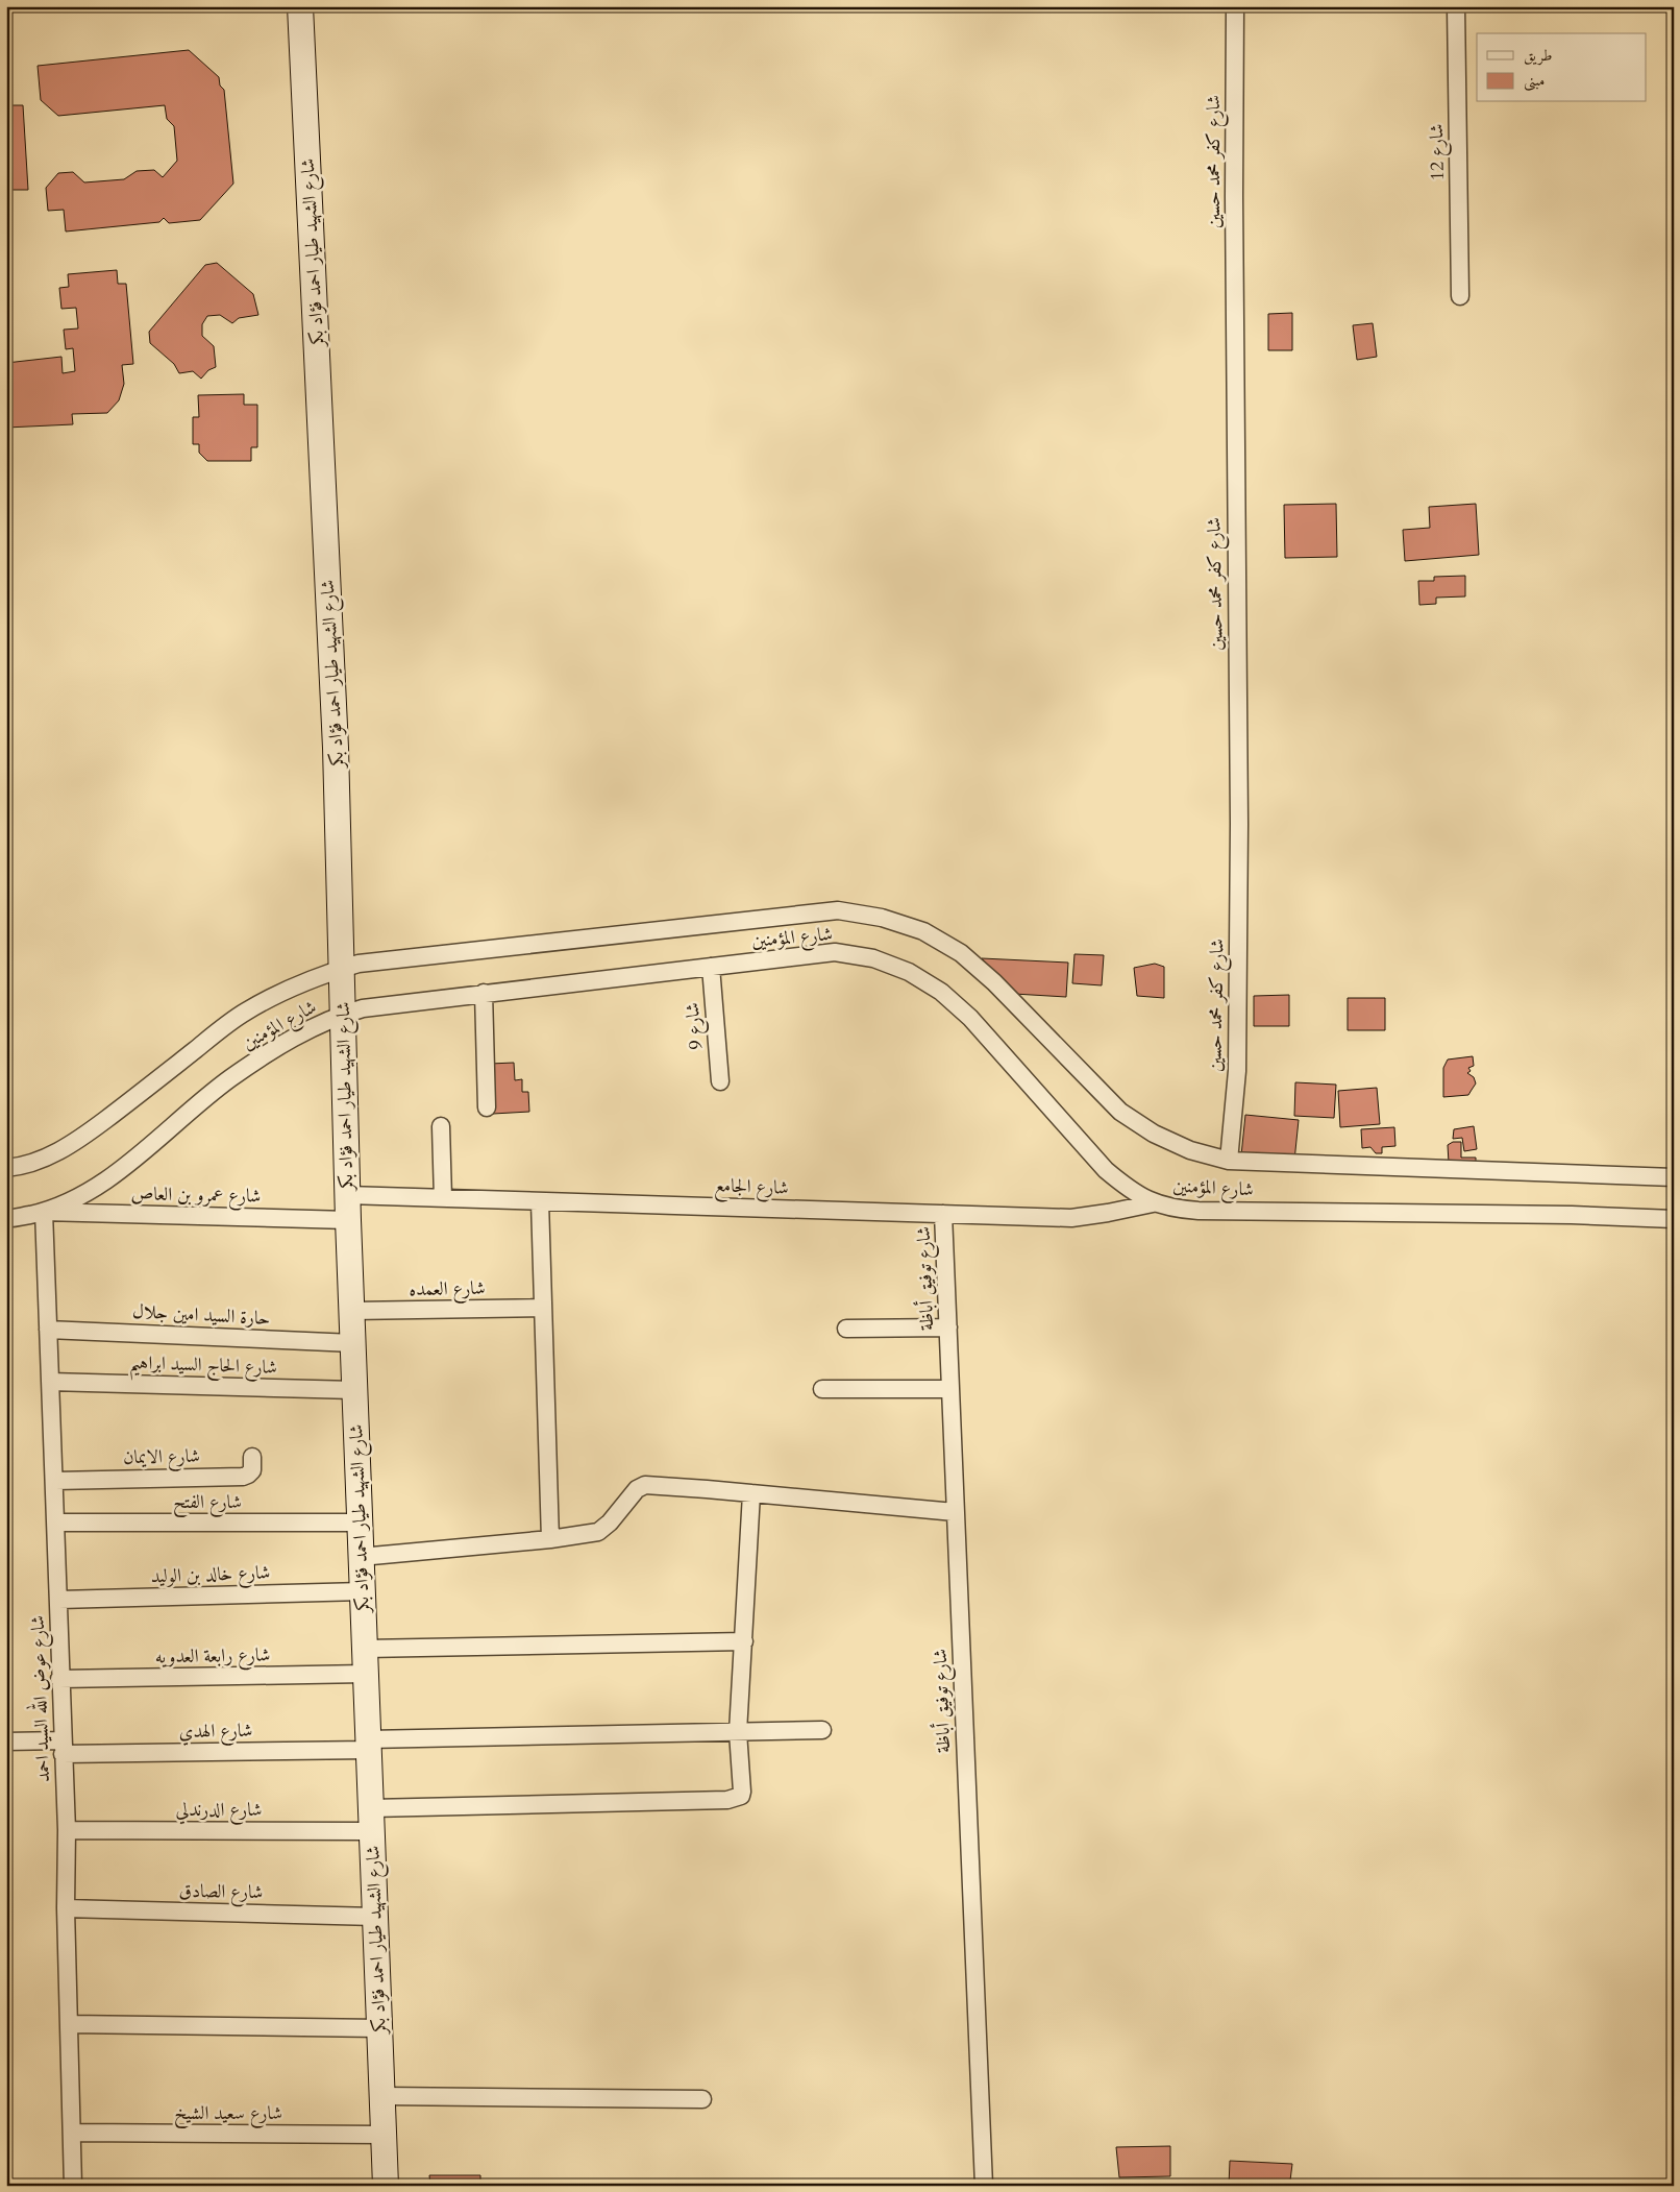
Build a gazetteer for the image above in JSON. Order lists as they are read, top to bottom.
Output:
{
  "streets": {
    "street": [
      "شارع 12",
      "شارع كفر محمد حسين",
      "شارع الشهيد طيار احمد فؤاد بكر",
      "شارع المؤمنين",
      "شارع 9",
      "شارع الجامع",
      "شارع عمرو بن العاص",
      "شارع توفيق أباظة",
      "شارع العمده",
      "حارة السيد امين جلال",
      "شارع الحاج السيد ابراهيم",
      "شارع الايمان",
      "شارع الفتح",
      "شارع خالد بن الوليد",
      "شارع رابعة العدويه",
      "شارع عوض الله السيد احمد",
      "شارع الهدي",
      "شارع الدرندلي",
      "شارع الصادق",
      "شارع سعيد الشيخ"
    ]
  },
  "crossings": [
    ["شارع كفر محمد حسين", "شارع المؤمنين"],
    ["شارع الشهيد طيار احمد فؤاد بكر", "شارع المؤمنين"],
    ["شارع الشهيد طيار احمد فؤاد بكر", "شارع الجامع"],
    ["شارع الشهيد طيار احمد فؤاد بكر", "شارع عمرو بن العاص"],
    ["شارع الشهيد طيار احمد فؤاد بكر", "شارع العمده"],
    ["شارع الشهيد طيار احمد فؤاد بكر", "حارة السيد امين جلال"],
    ["شارع الشهيد طيار احمد فؤاد بكر", "شارع الحاج السيد ابراهيم"],
    ["شارع الشهيد طيار احمد فؤاد بكر", "شارع الفتح"],
    ["شارع الشهيد طيار احمد فؤاد بكر", "شارع خالد بن الوليد"],
    ["شارع الشهيد طيار احمد فؤاد بكر", "شارع رابعة العدويه"],
    ["شارع الشهيد طيار احمد فؤاد بكر", "شارع الهدي"],
    ["شارع الشهيد طيار احمد فؤاد بكر", "شارع الدرندلي"],
    ["شارع الشهيد طيار احمد فؤاد بكر", "شارع الصادق"],
    ["شارع الشهيد طيار احمد فؤاد بكر", "شارع سعيد الشيخ"],
    ["شارع المؤمنين", "شارع 9"],
    ["شارع المؤمنين", "شارع الجامع"],
    ["شارع المؤمنين", "شارع عمرو بن العاص"],
    ["شارع المؤمنين", "شارع عوض الله السيد احمد"],
    ["شارع الجامع", "شارع توفيق أباظة"],
    ["شارع عمرو بن العاص", "شارع عوض الله السيد احمد"],
    ["حارة السيد امين جلال", "شارع عوض الله السيد احمد"],
    ["شارع الحاج السيد ابراهيم", "شارع عوض الله السيد احمد"],
    ["شارع الايمان", "شارع عوض الله السيد احمد"],
    ["شارع الفتح", "شارع عوض الله السيد احمد"],
    ["شارع خالد بن الوليد", "شارع عوض الله السيد احمد"],
    ["شارع رابعة العدويه", "شارع عوض الله السيد احمد"],
    ["شارع عوض الله السيد احمد", "شارع الهدي"],
    ["شارع عوض الله السيد احمد", "شارع الدرندلي"],
    ["شارع عوض الله السيد احمد", "شارع الصادق"],
    ["شارع عوض الله السيد احمد", "شارع سعيد الشيخ"],
    ["شارع الهدي", "شارع الدرندلي"]
  ],
  "legend": ["طريق", "مبنى"]
}
